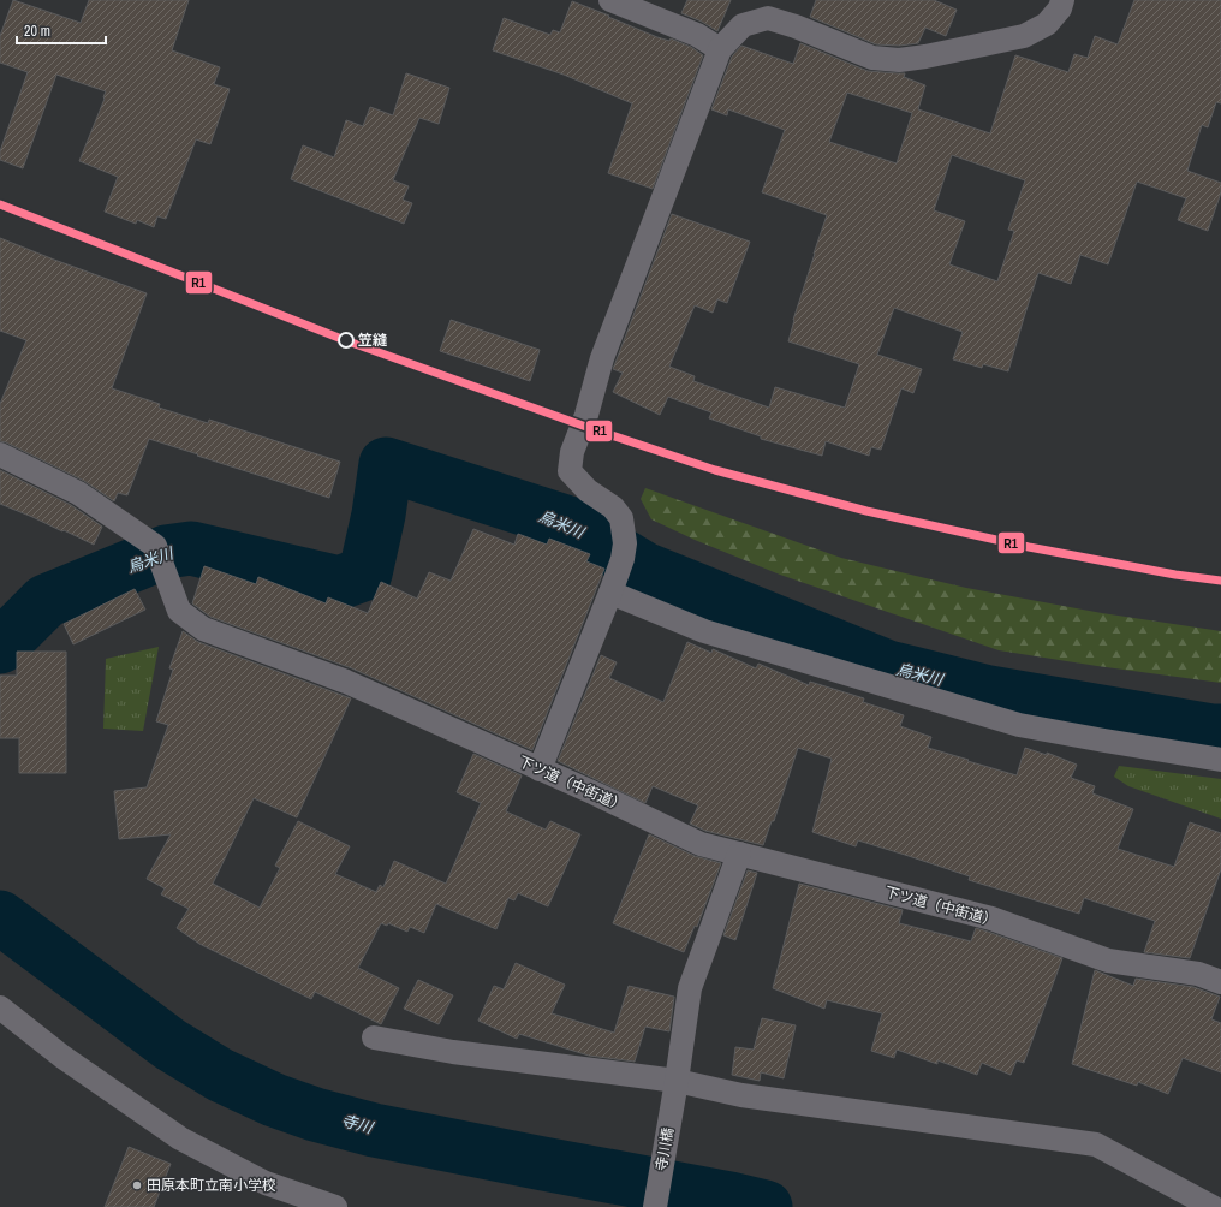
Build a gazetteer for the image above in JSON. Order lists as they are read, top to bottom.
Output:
{
  "streets": {
    "street": ["下ツ道（中街道）", "寺川橋"]
  },
  "crossings": [
    ["下ツ道（中街道）", "寺川橋"]
  ],
  "water": ["烏米川", "寺川"],
  "places": ["笠縫", "田原本町立南小学校"],
  "lines": ["transit line R1"],
  "scale_bar": "20 m"
}
